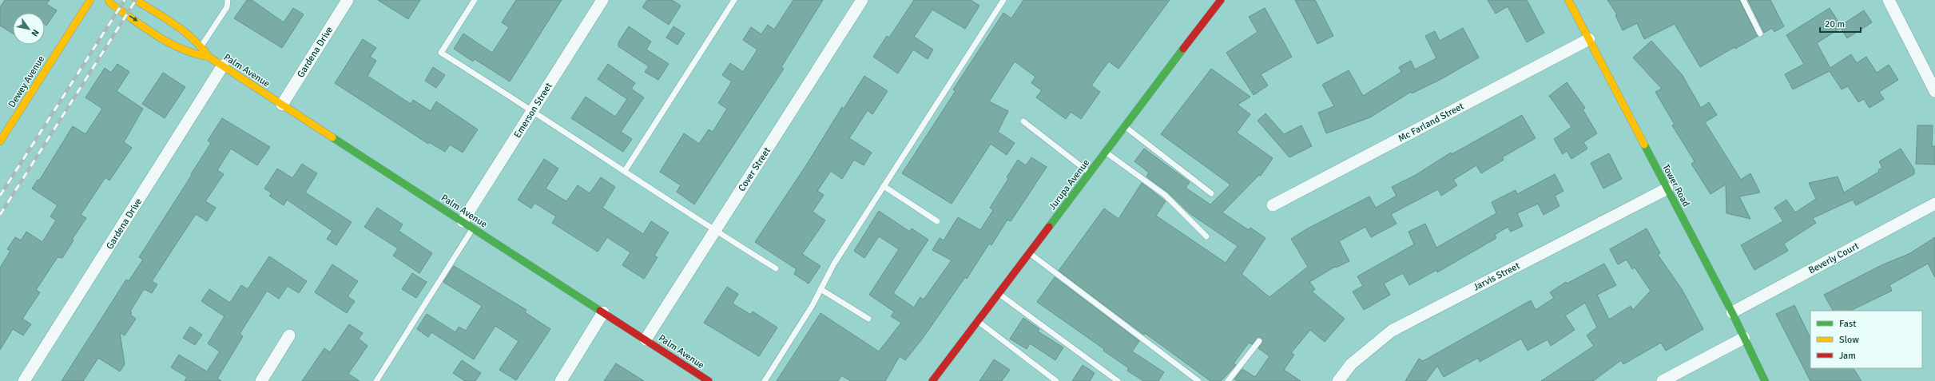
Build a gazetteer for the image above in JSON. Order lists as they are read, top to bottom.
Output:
{
  "streets": {
    "street": [
      "Gardena Drive",
      "Palm Avenue",
      "Dewey Avenue",
      "Emerson Street",
      "Mc Farland Street",
      "Cover Street",
      "Jurupa Avenue",
      "Tower Road",
      "Beverly Court",
      "Jarvis Street"
    ]
  },
  "crossings": [
    ["Gardena Drive", "Palm Avenue"],
    ["Palm Avenue", "Emerson Street"],
    ["Palm Avenue", "Cover Street"],
    ["Mc Farland Street", "Tower Road"],
    ["Tower Road", "Beverly Court"],
    ["Tower Road", "Jarvis Street"]
  ],
  "legend": ["Fast", "Slow", "Jam"],
  "scale_bar": "20 m",
  "north": "bottom right"
}
